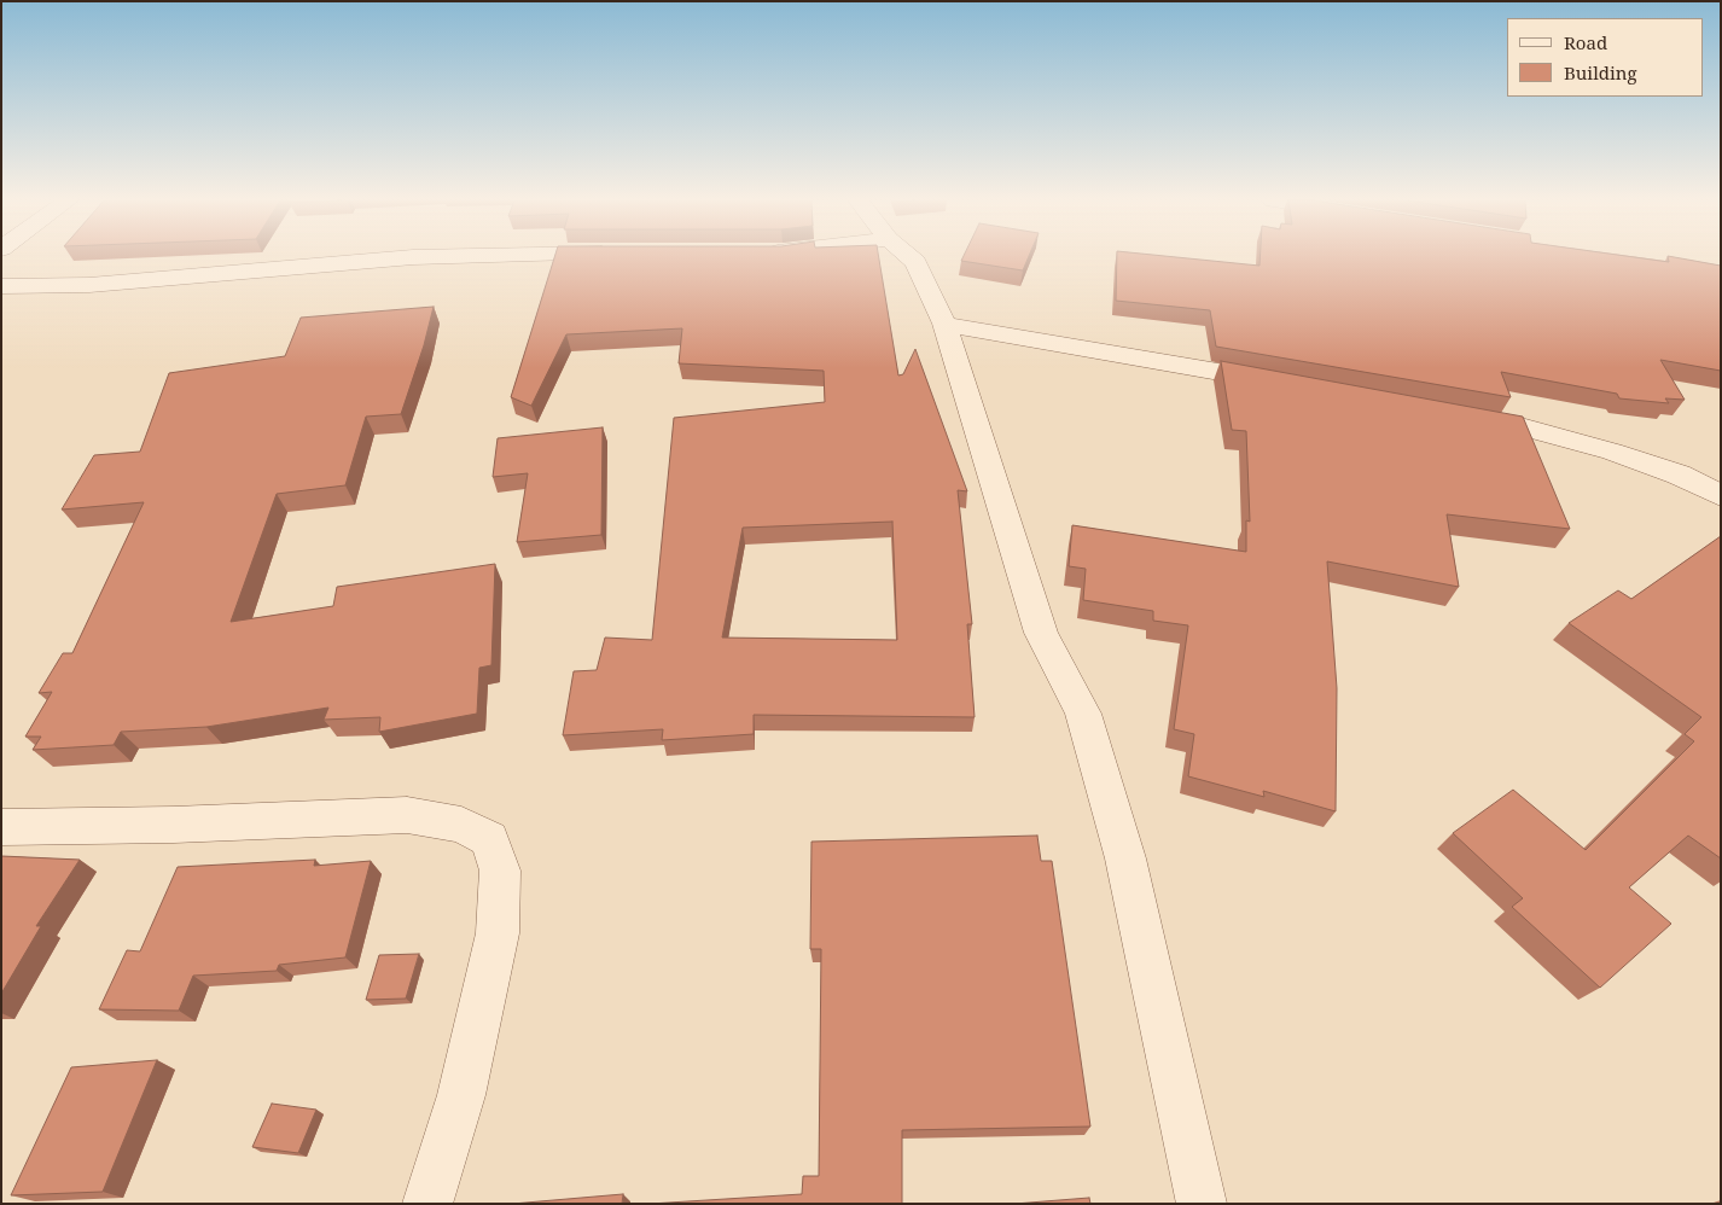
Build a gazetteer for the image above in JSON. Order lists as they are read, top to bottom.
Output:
{
  "legend": ["Road", "Building"]
}
